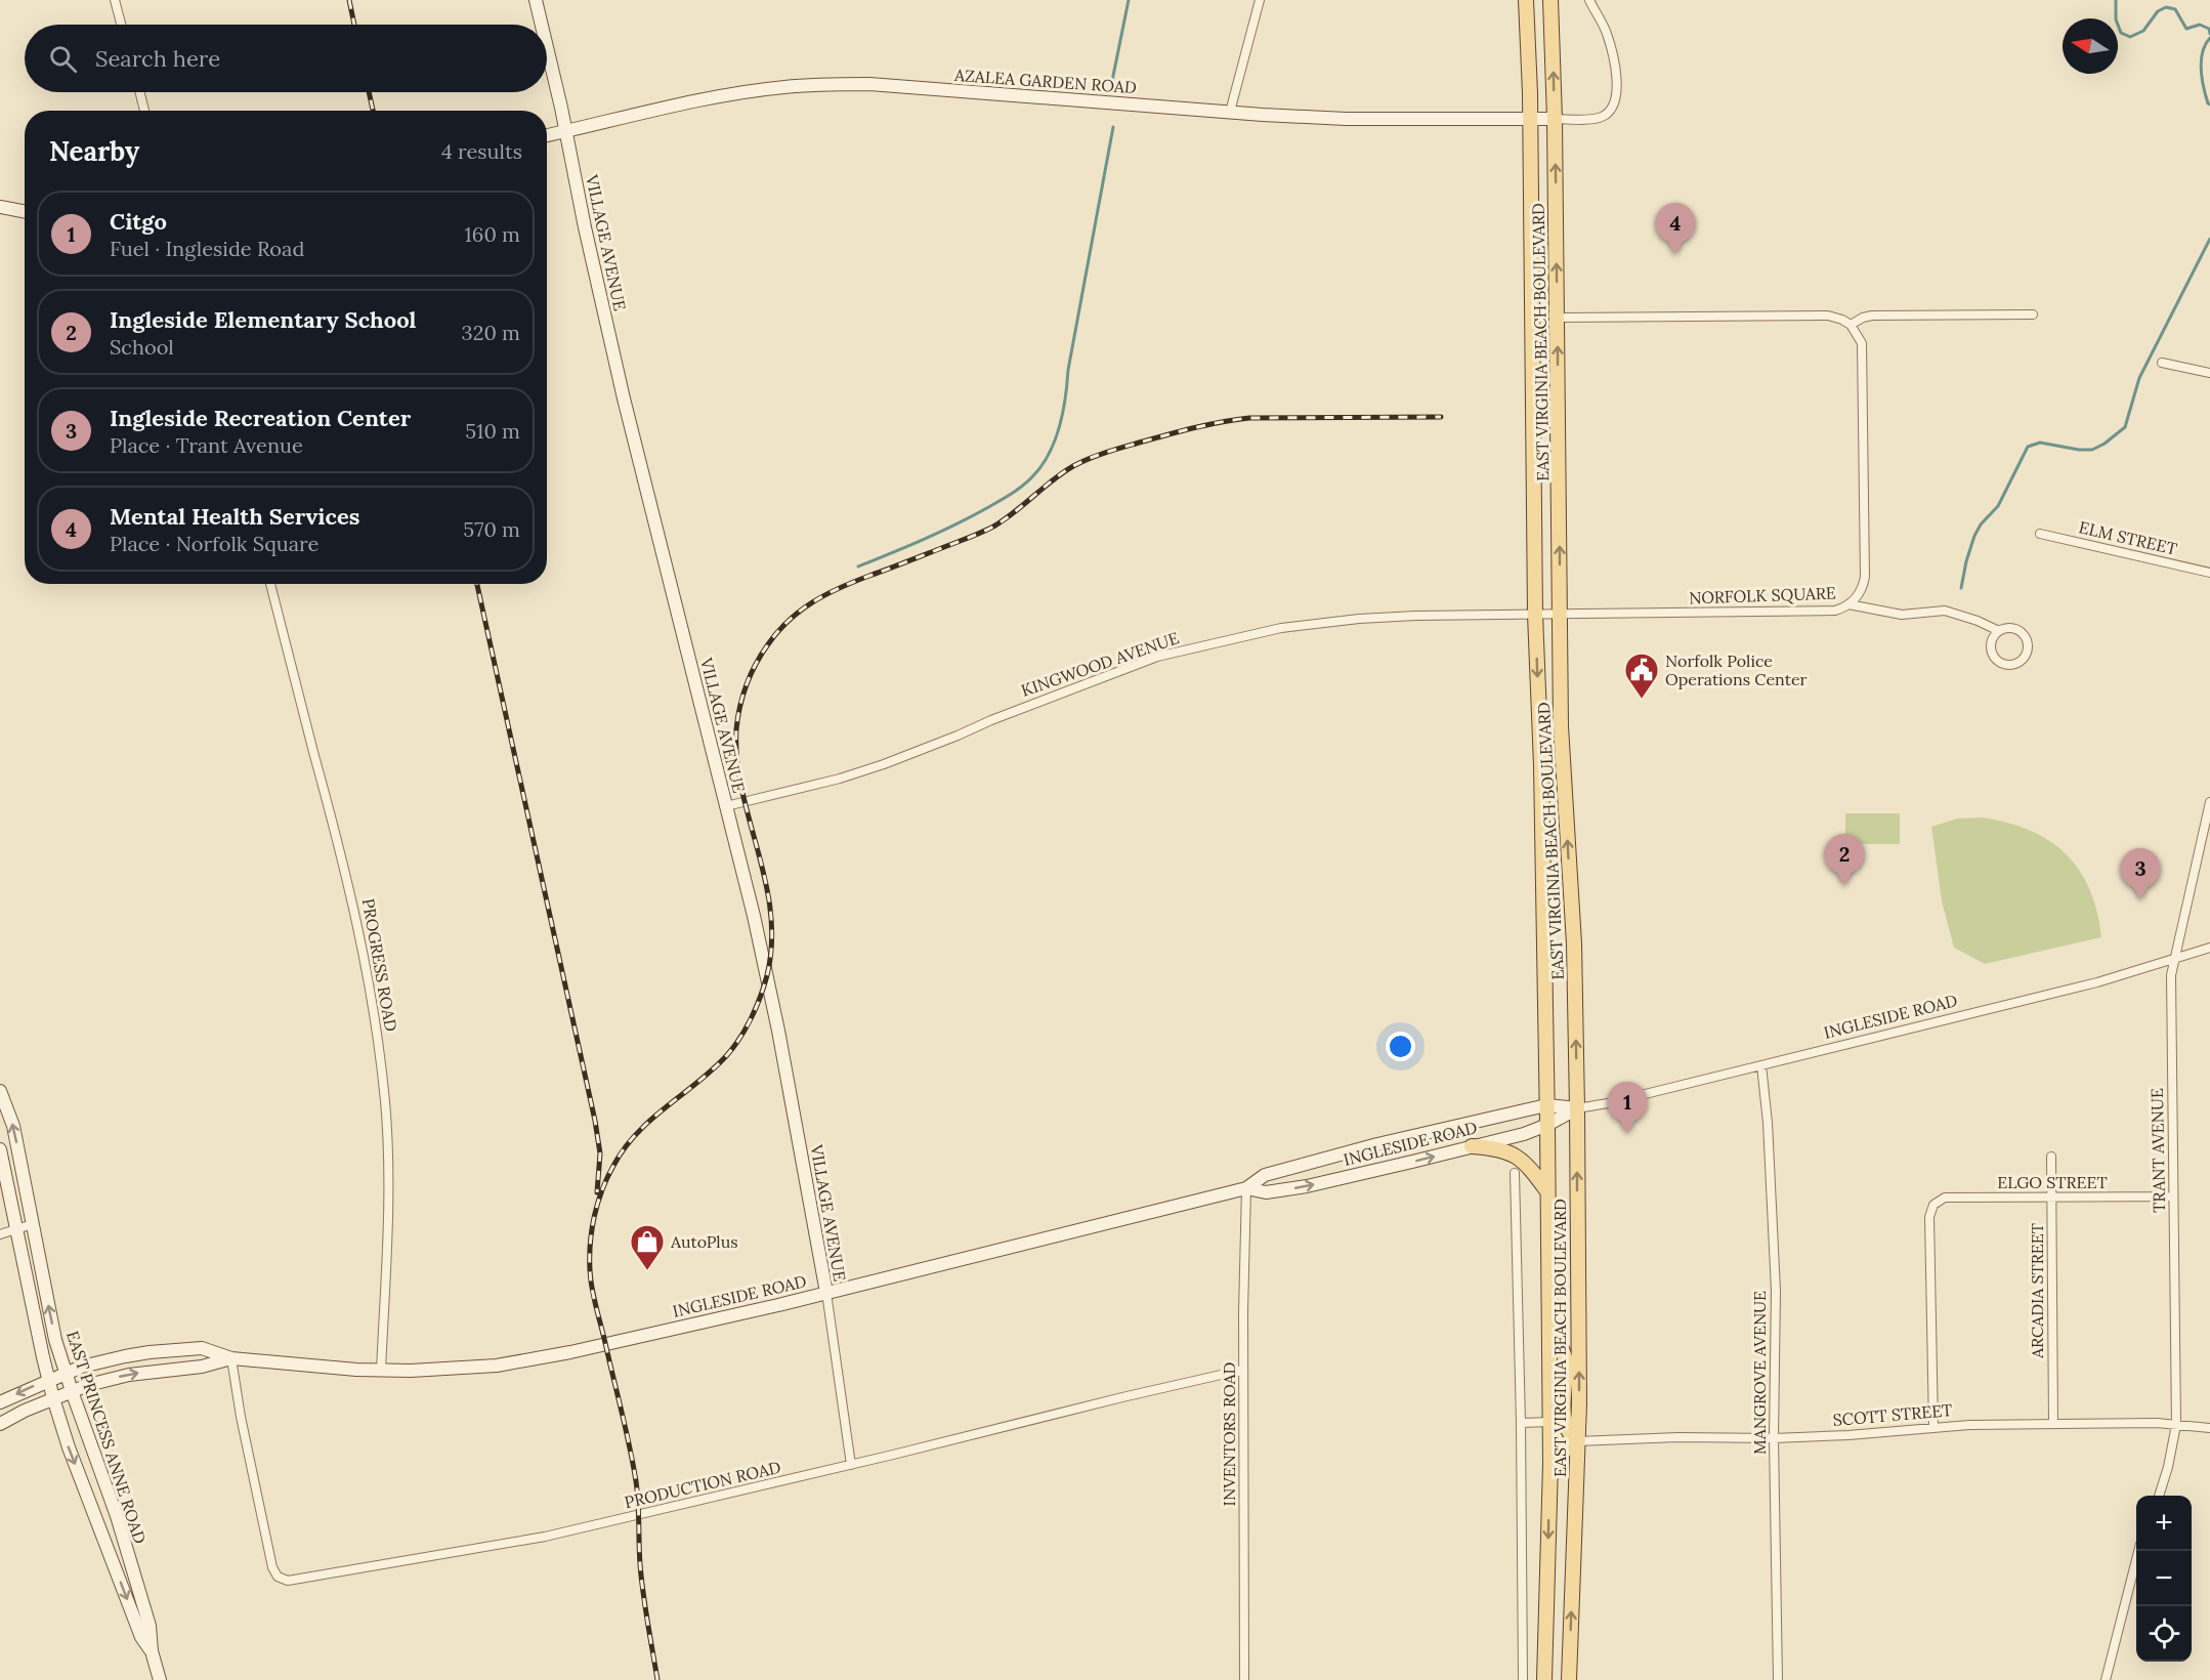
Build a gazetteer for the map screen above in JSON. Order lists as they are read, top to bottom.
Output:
{
  "streets": {
    "main road": ["EAST VIRGINIA BEACH BOULEVARD"],
    "street": [
      "AZALEA GARDEN ROAD",
      "VILLAGE AVENUE",
      "ELM STREET",
      "NORFOLK SQUARE",
      "KINGWOOD AVENUE",
      "PROGRESS ROAD",
      "INGLESIDE ROAD",
      "TRANT AVENUE",
      "ELGO STREET",
      "ARCADIA STREET",
      "MANGROVE AVENUE",
      "SCOTT STREET",
      "INVENTORS ROAD",
      "EAST PRINCESS ANNE ROAD",
      "PRODUCTION ROAD"
    ]
  },
  "crossings": [
    ["AZALEA GARDEN ROAD", "VILLAGE AVENUE"],
    ["AZALEA GARDEN ROAD", "EAST VIRGINIA BEACH BOULEVARD"],
    ["VILLAGE AVENUE", "KINGWOOD AVENUE"],
    ["VILLAGE AVENUE", "INGLESIDE ROAD"],
    ["VILLAGE AVENUE", "PRODUCTION ROAD"],
    ["EAST VIRGINIA BEACH BOULEVARD", "NORFOLK SQUARE"],
    ["EAST VIRGINIA BEACH BOULEVARD", "KINGWOOD AVENUE"],
    ["EAST VIRGINIA BEACH BOULEVARD", "INGLESIDE ROAD"],
    ["EAST VIRGINIA BEACH BOULEVARD", "SCOTT STREET"],
    ["NORFOLK SQUARE", "KINGWOOD AVENUE"],
    ["PROGRESS ROAD", "INGLESIDE ROAD"],
    ["INGLESIDE ROAD", "TRANT AVENUE"],
    ["INGLESIDE ROAD", "MANGROVE AVENUE"],
    ["INGLESIDE ROAD", "INVENTORS ROAD"],
    ["INGLESIDE ROAD", "EAST PRINCESS ANNE ROAD"],
    ["INGLESIDE ROAD", "PRODUCTION ROAD"],
    ["TRANT AVENUE", "ELGO STREET"],
    ["TRANT AVENUE", "SCOTT STREET"],
    ["ELGO STREET", "ARCADIA STREET"],
    ["ELGO STREET", "SCOTT STREET"],
    ["ARCADIA STREET", "SCOTT STREET"],
    ["MANGROVE AVENUE", "SCOTT STREET"],
    ["INVENTORS ROAD", "PRODUCTION ROAD"]
  ],
  "places": {
    "public building": ["Norfolk Police Operations Center"],
    "shop": ["AutoPlus"]
  },
  "north": "left",
  "page": {
    "search": "Search here",
    "heading": ["Nearby", "4 results"],
    "list": [
      {
        "mark": "1",
        "name": "Citgo",
        "note": "Fuel · Ingleside Road",
        "value": "160 m"
      },
      {
        "mark": "2",
        "name": "Ingleside Elementary School",
        "note": "School",
        "value": "320 m"
      },
      {
        "mark": "3",
        "name": "Ingleside Recreation Center",
        "note": "Place · Trant Avenue",
        "value": "510 m"
      },
      {
        "mark": "4",
        "name": "Mental Health Services",
        "note": "Place · Norfolk Square",
        "value": "570 m"
      }
    ],
    "pins": [
      "4",
      "2",
      "3",
      "1"
    ],
    "map_buttons": ["+", "−"]
  }
}
